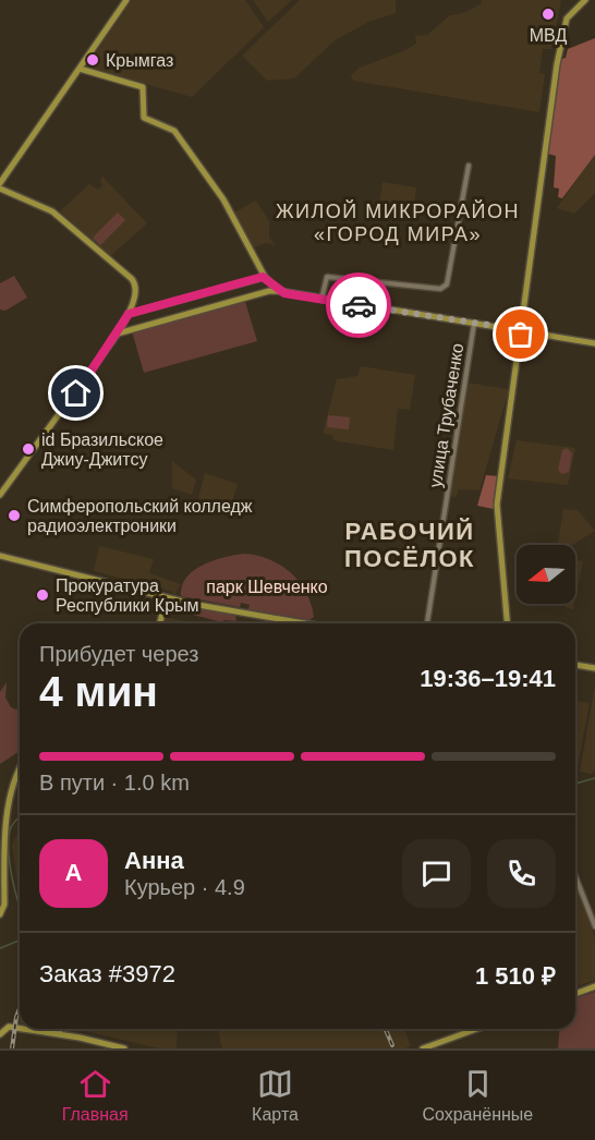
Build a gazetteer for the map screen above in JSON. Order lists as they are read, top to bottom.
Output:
{
  "streets": {
    "street": ["улица Трубаченко"]
  },
  "districts": ["ЖИЛОЙ МИКРОРАЙОН «ГОРОД МИРА»", "РАБОЧИЙ ПОСЁЛОК"],
  "parks": ["парк Шевченко"],
  "places": [
    "МВД",
    "Крымгаз",
    "id Бразильское Джиу-Джитсу",
    "Симферопольский колледж радиоэлектроники",
    "Прокуратура Республики Крым"
  ],
  "north": "left",
  "page": {
    "heading": ["4 мин", "Прибудет через", "19:36–19:41"],
    "panel": [
      "Анна",
      "Курьер · 4.9",
      "Заказ #3972",
      "1 510 ₽"
    ],
    "bar": "В пути · 1.0 km",
    "round": "А",
    "tabs": ["Главная", "Карта", "Сохранённые"]
  }
}
